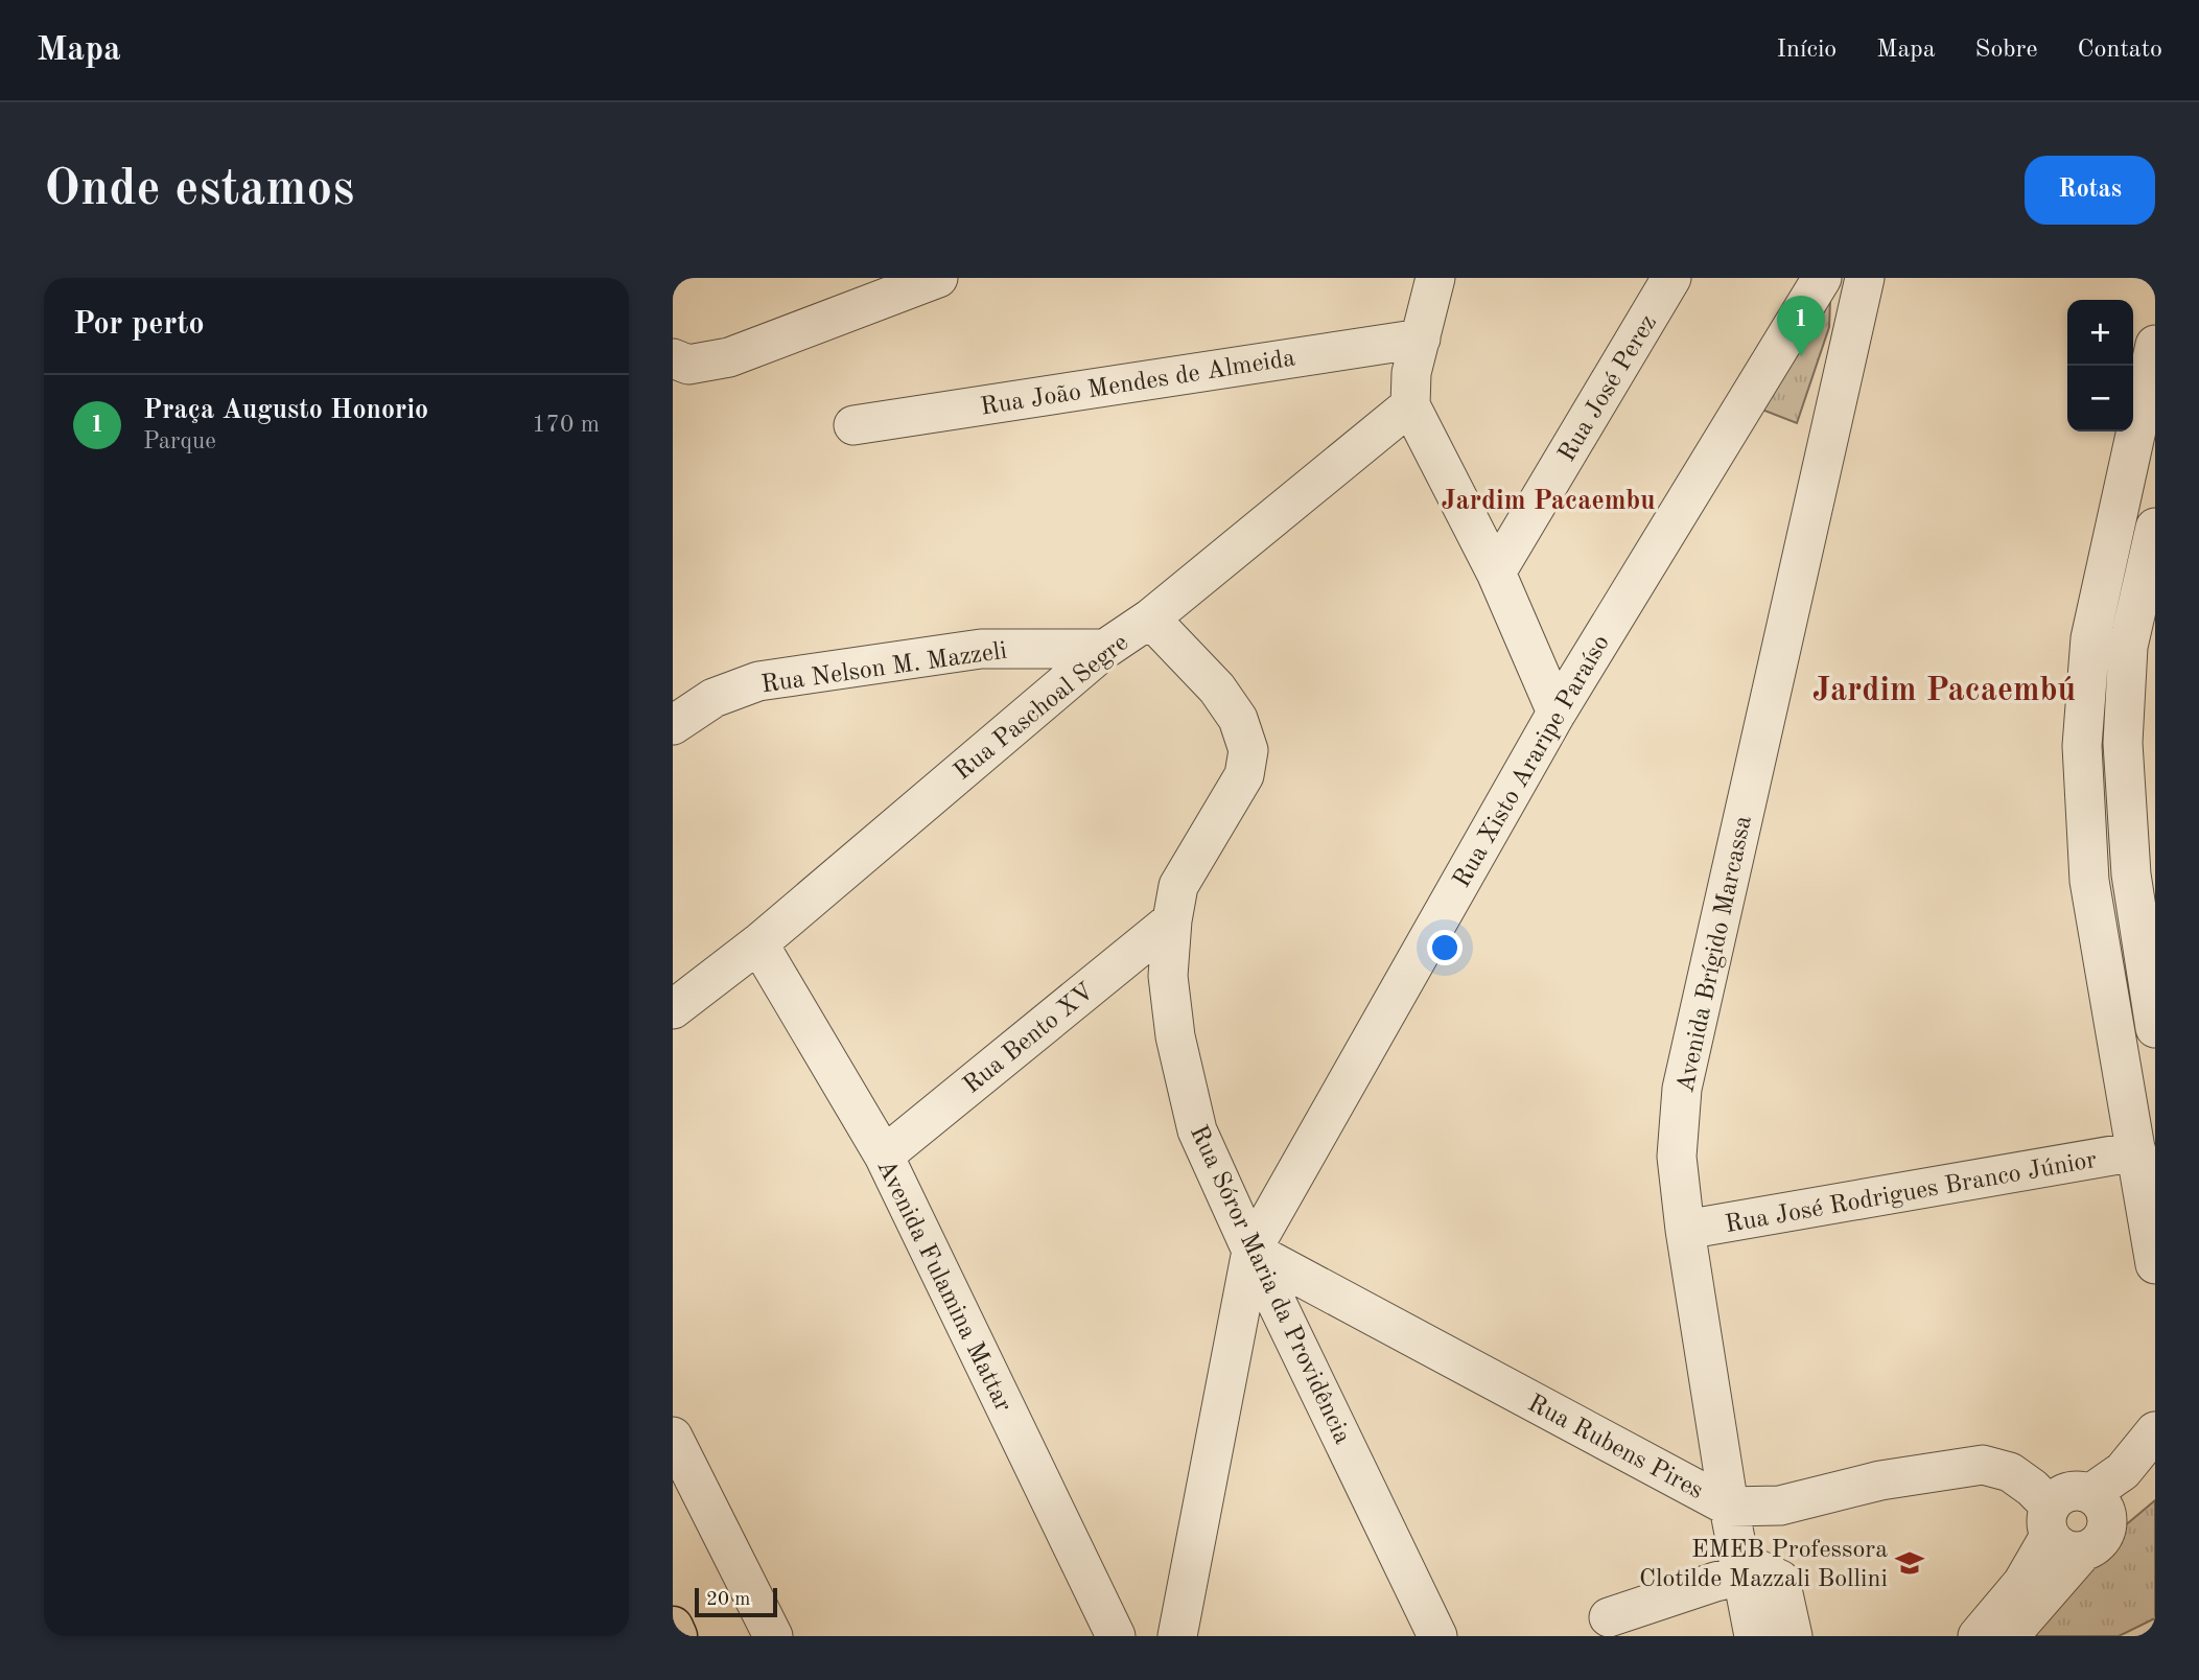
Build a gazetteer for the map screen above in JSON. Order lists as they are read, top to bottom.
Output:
{
  "streets": {
    "street": [
      "Rua João Mendes de Almeida",
      "Rua José Perez",
      "Rua Nelson M. Mazzeli",
      "Rua Paschoal Segre",
      "Rua Xisto Araripe Paraíso",
      "Avenida Brígido Marcassa",
      "Rua Bento XV",
      "Rua José Rodrigues Branco Júnior",
      "Rua Sóror Maria da Providência",
      "Avenida Fulamina Mattar",
      "Rua Rubens Pires"
    ]
  },
  "crossings": [
    ["Rua Nelson M. Mazzeli", "Rua Paschoal Segre"],
    ["Rua Paschoal Segre", "Rua Sóror Maria da Providência"],
    ["Rua Paschoal Segre", "Avenida Fulamina Mattar"],
    ["Rua Xisto Araripe Paraíso", "Rua Sóror Maria da Providência"],
    ["Rua Xisto Araripe Paraíso", "Rua Rubens Pires"],
    ["Avenida Brígido Marcassa", "Rua José Rodrigues Branco Júnior"],
    ["Avenida Brígido Marcassa", "Rua Rubens Pires"],
    ["Rua Bento XV", "Rua Sóror Maria da Providência"],
    ["Rua Bento XV", "Avenida Fulamina Mattar"],
    ["Rua Sóror Maria da Providência", "Rua Rubens Pires"]
  ],
  "districts": ["Jardim Pacaembu", "Jardim Pacaembú"],
  "places": {
    "school or university": ["EMEB Professora Clotilde Mazzali Bollini"]
  },
  "scale_bar": "20 m",
  "page": {
    "header": "Mapa",
    "nav": [
      "Início",
      "Mapa",
      "Sobre",
      "Contato"
    ],
    "buttons": "Rotas",
    "title": "Onde estamos",
    "heading": "Por perto",
    "pins": "1",
    "map_buttons": ["+", "−"],
    "list": [
      {
        "mark": "1",
        "name": "Praça Augusto Honorio",
        "note": "Parque",
        "value": "170 m"
      }
    ],
    "scale": "20 m"
  }
}
